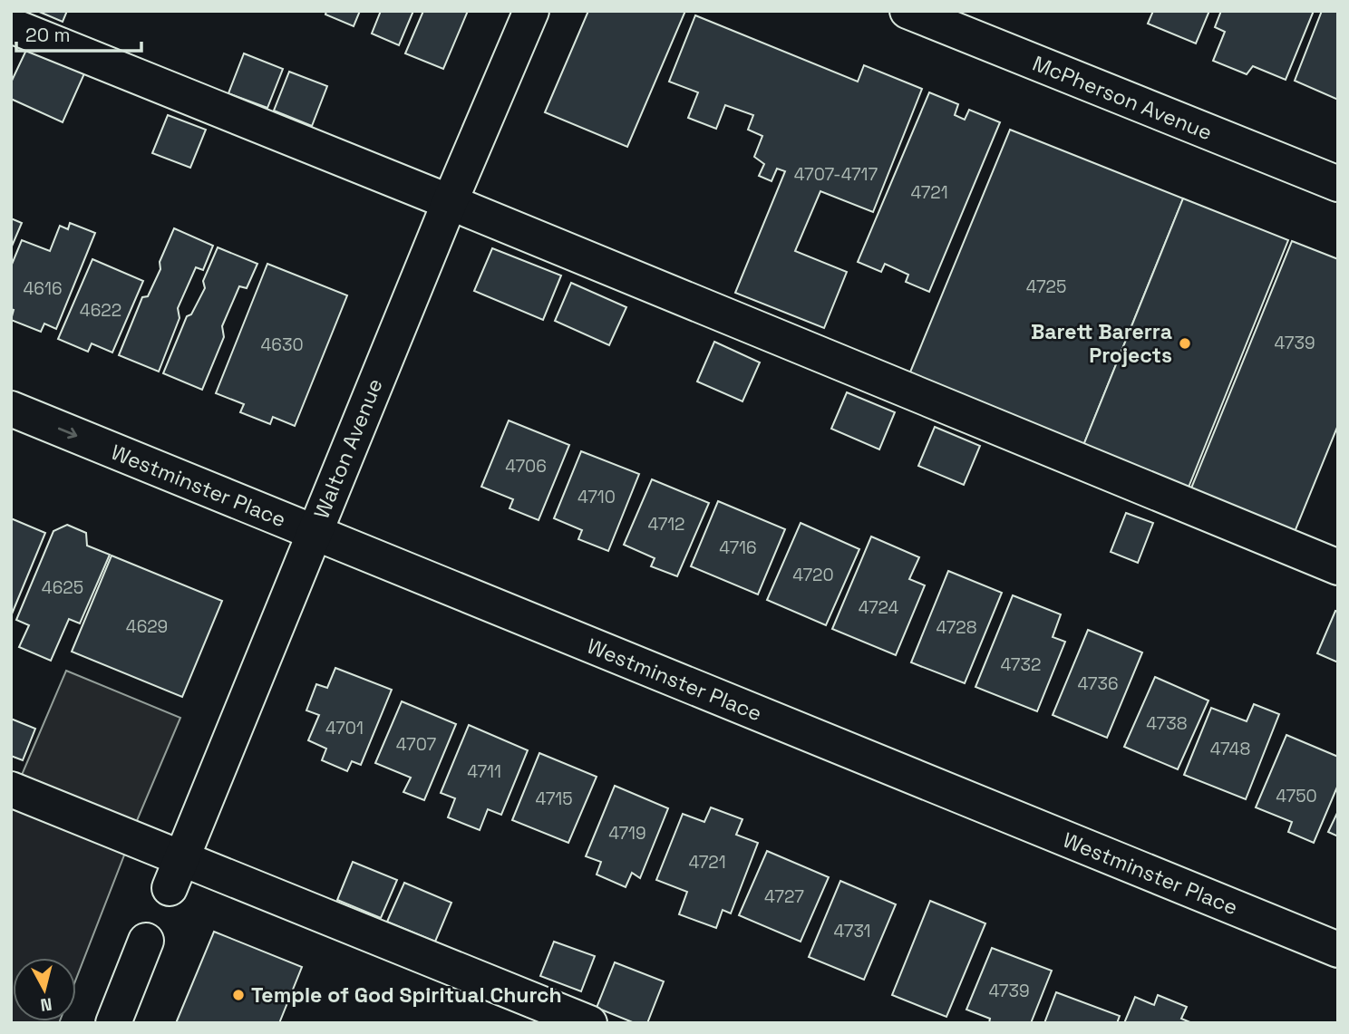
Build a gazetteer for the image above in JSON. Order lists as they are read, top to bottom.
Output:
{
  "streets": {
    "street": ["McPherson Avenue", "Walton Avenue", "Westminster Place"]
  },
  "crossings": [
    ["Walton Avenue", "Westminster Place"]
  ],
  "places": ["Barett Barerra Projects", "Temple of God Spiritual Church"],
  "house_numbers": [
    "4707-4717",
    "4721",
    "4725",
    "4616",
    "4622",
    "4739",
    "4630",
    "4706",
    "4710",
    "4712",
    "4716",
    "4720",
    "4625",
    "4724",
    "4629",
    "4728",
    "4732",
    "4736",
    "4738",
    "4701",
    "4707",
    "4748",
    "4711",
    "4750",
    "4715",
    "4719",
    "4721",
    "4727",
    "4731",
    "4739"
  ],
  "scale_bar": "20 m",
  "north": "bottom"
}
